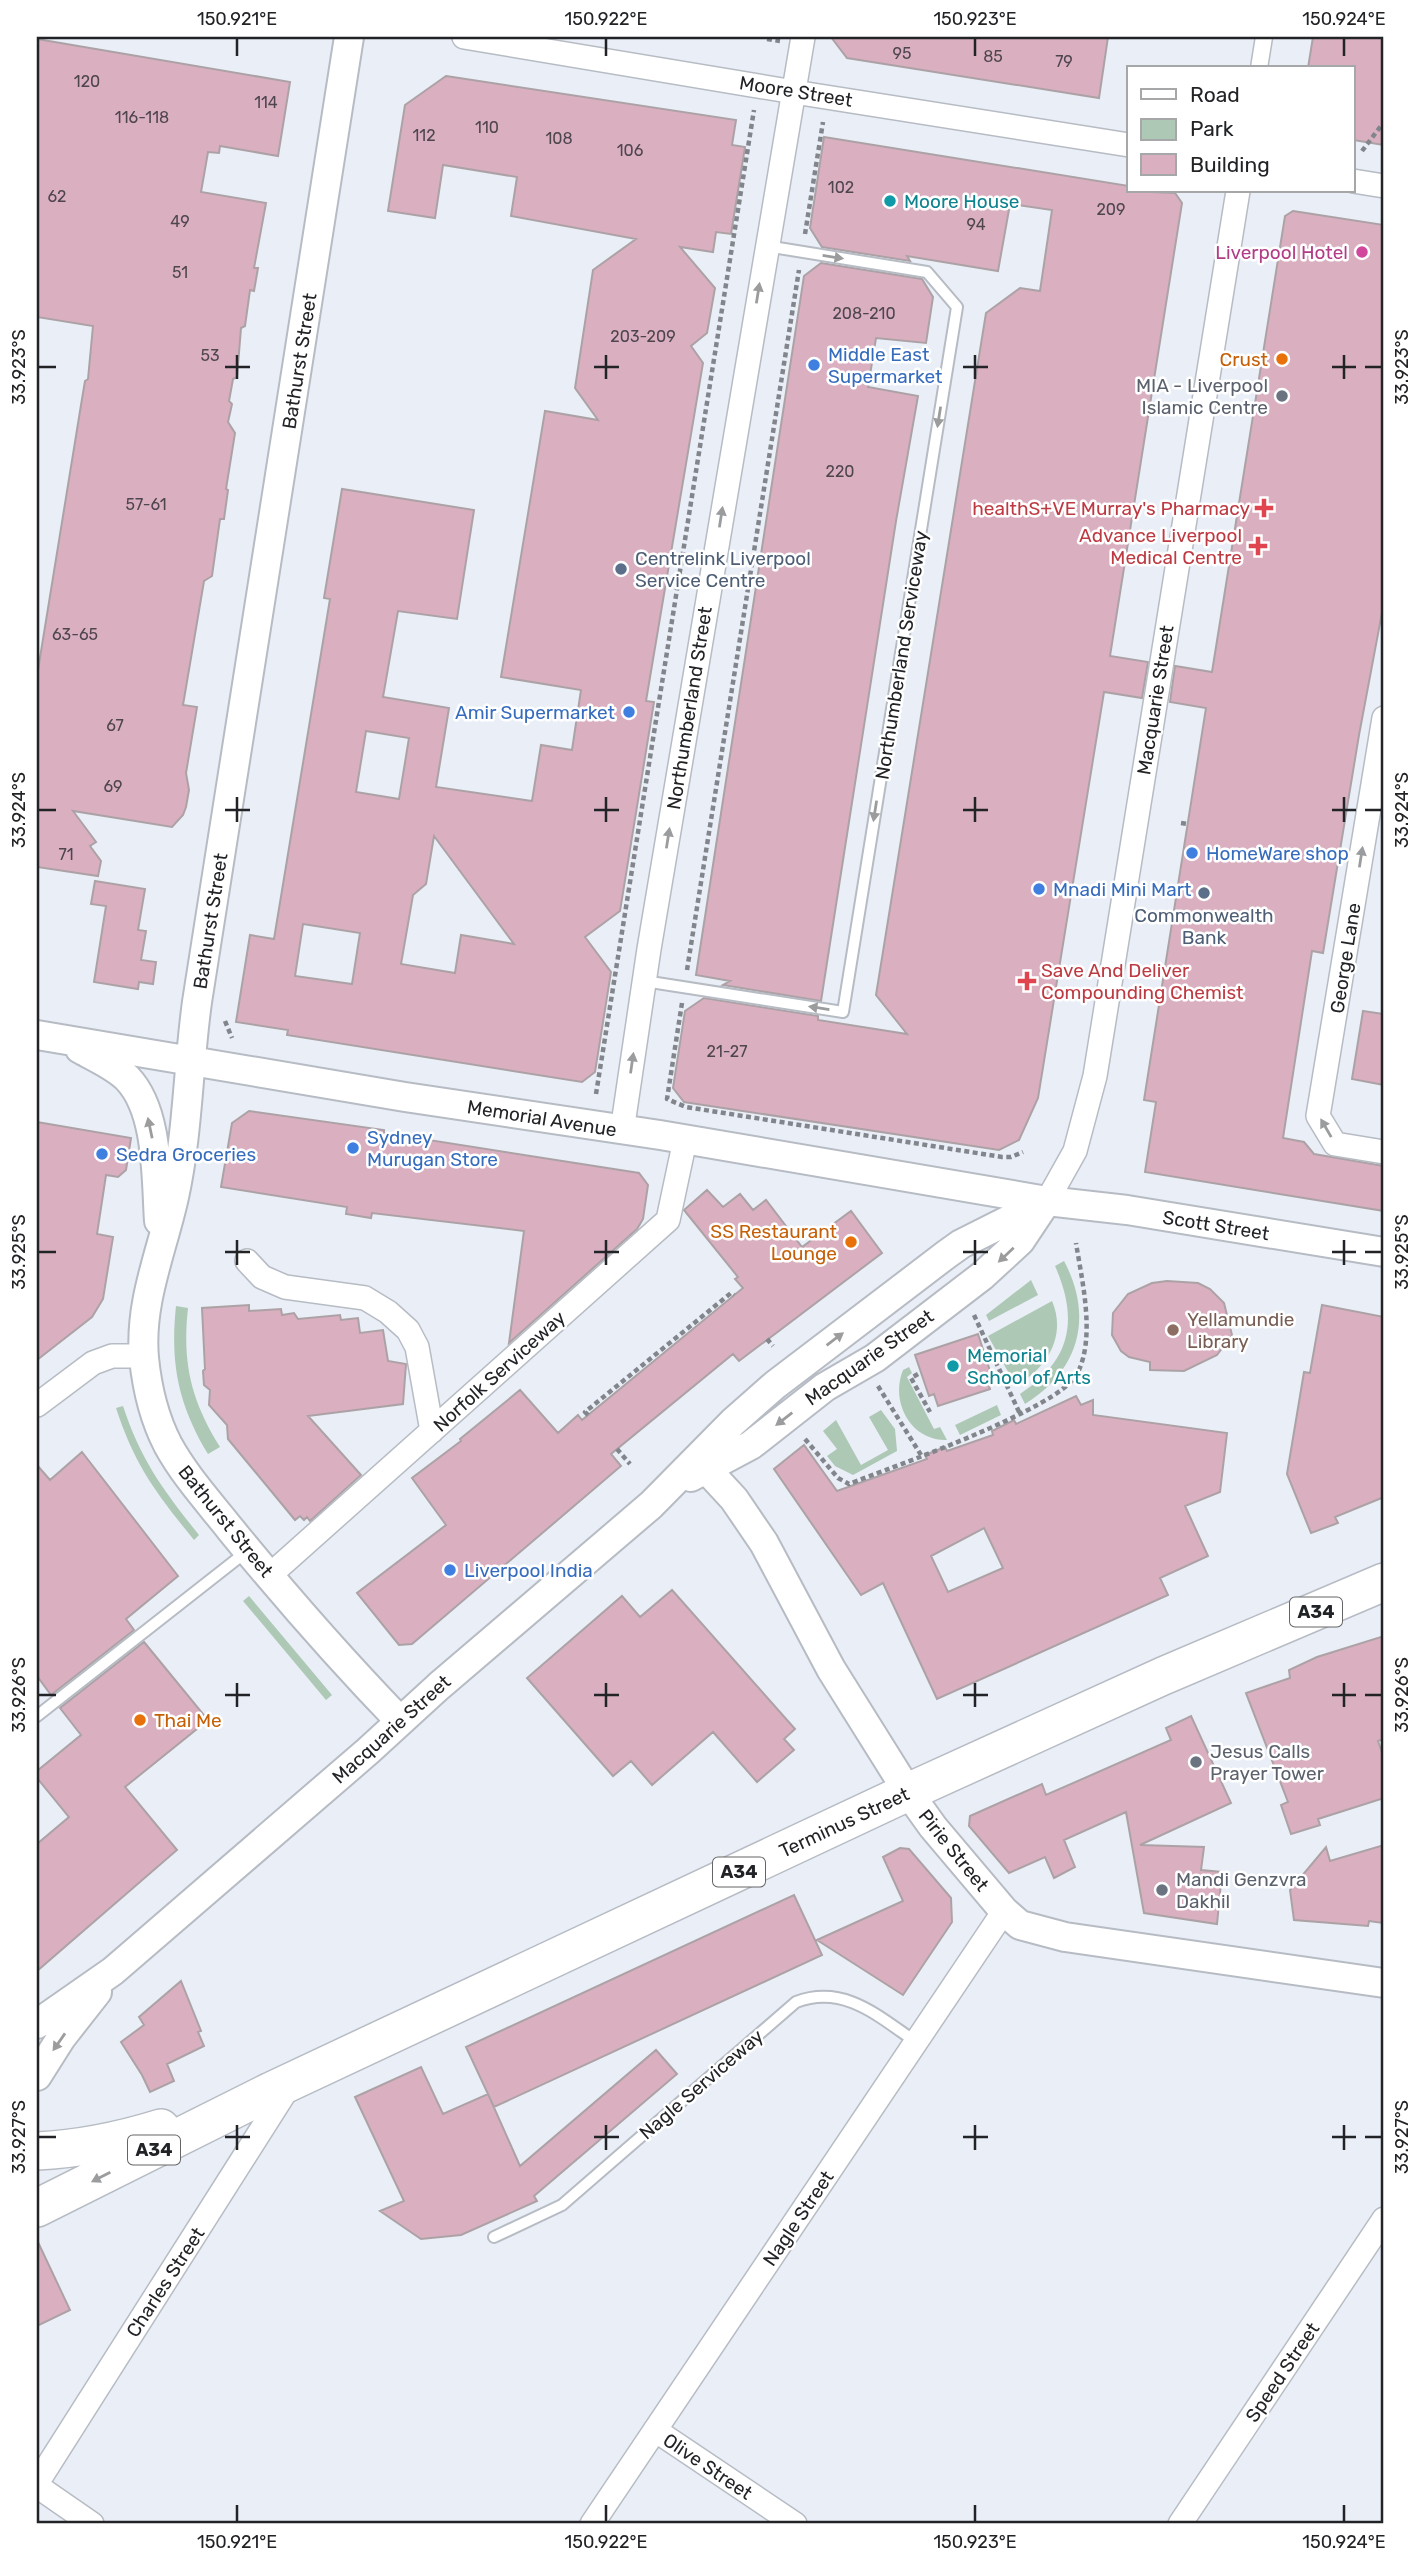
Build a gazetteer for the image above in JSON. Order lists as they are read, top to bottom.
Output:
{
  "streets": {
    "highway": ["A34", "Terminus Street"],
    "street": [
      "Moore Street",
      "Bathurst Street",
      "Macquarie Street",
      "Northumberland Street",
      "George Lane",
      "Memorial Avenue",
      "Scott Street",
      "Norfolk Serviceway",
      "Pirie Street",
      "Nagle Street",
      "Charles Street",
      "Speed Street",
      "Olive Street"
    ],
    "lane": ["Northumberland Serviceway", "Nagle Serviceway"]
  },
  "crossings": [
    ["Moore Street", "Northumberland Street"],
    ["Bathurst Street", "Macquarie Street"],
    ["Bathurst Street", "Memorial Avenue"],
    ["Bathurst Street", "Norfolk Serviceway"],
    ["Northumberland Serviceway", "Northumberland Street"],
    ["Macquarie Street", "Memorial Avenue"],
    ["Macquarie Street", "Scott Street"],
    ["Macquarie Street", "Pirie Street"],
    ["Northumberland Street", "Memorial Avenue"],
    ["Memorial Avenue", "Scott Street"],
    ["Memorial Avenue", "Norfolk Serviceway"],
    ["Terminus Street", "Pirie Street"],
    ["Terminus Street", "Charles Street"],
    ["Pirie Street", "Nagle Street"],
    ["Nagle Serviceway", "Nagle Street"],
    ["Nagle Street", "Olive Street"]
  ],
  "one_way": ["George Lane"],
  "places": {
    "other": [
      "Moore House",
      "Liverpool Hotel",
      "Crust",
      "Middle East Supermarket",
      "MIA - Liverpool Islamic Centre",
      "Centrelink Liverpool Service Centre",
      "Amir Supermarket",
      "HomeWare shop",
      "Mnadi Mini Mart",
      "Commonwealth Bank",
      "Sydney Murugan Store",
      "Sedra Groceries",
      "SS Restaurant Lounge",
      "Yellamundie Library",
      "Memorial School of Arts",
      "Liverpool India",
      "Thai Me",
      "Jesus Calls Prayer Tower",
      "Mandi Genzvra Dakhil"
    ],
    "health": ["healthS+VE Murray's Pharmacy", "Advance Liverpool Medical Centre", "Save And Deliver Compounding Chemist"]
  },
  "house_numbers": [
    "95",
    "85",
    "79",
    "120",
    "114",
    "116-118",
    "110",
    "112",
    "108",
    "106",
    "102",
    "62",
    "209",
    "49",
    "94",
    "51",
    "208-210",
    "203-209",
    "53",
    "220",
    "57-61",
    "63-65",
    "67",
    "69",
    "71",
    "21-27"
  ],
  "legend": ["Road", "Park", "Building"],
  "coordinates": [
    "150.921°E",
    "150.922°E",
    "150.923°E",
    "150.924°E",
    "33.923°S",
    "33.924°S",
    "33.925°S",
    "33.926°S",
    "33.927°S"
  ]
}
